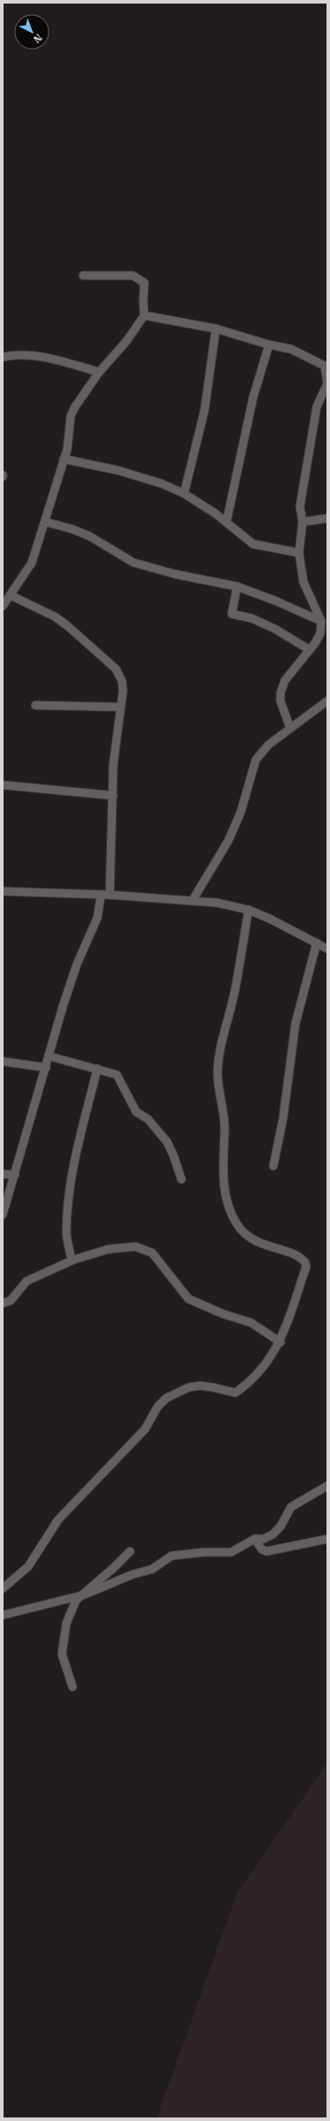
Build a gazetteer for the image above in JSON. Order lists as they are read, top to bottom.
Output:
{
  "north": "bottom right"
}
